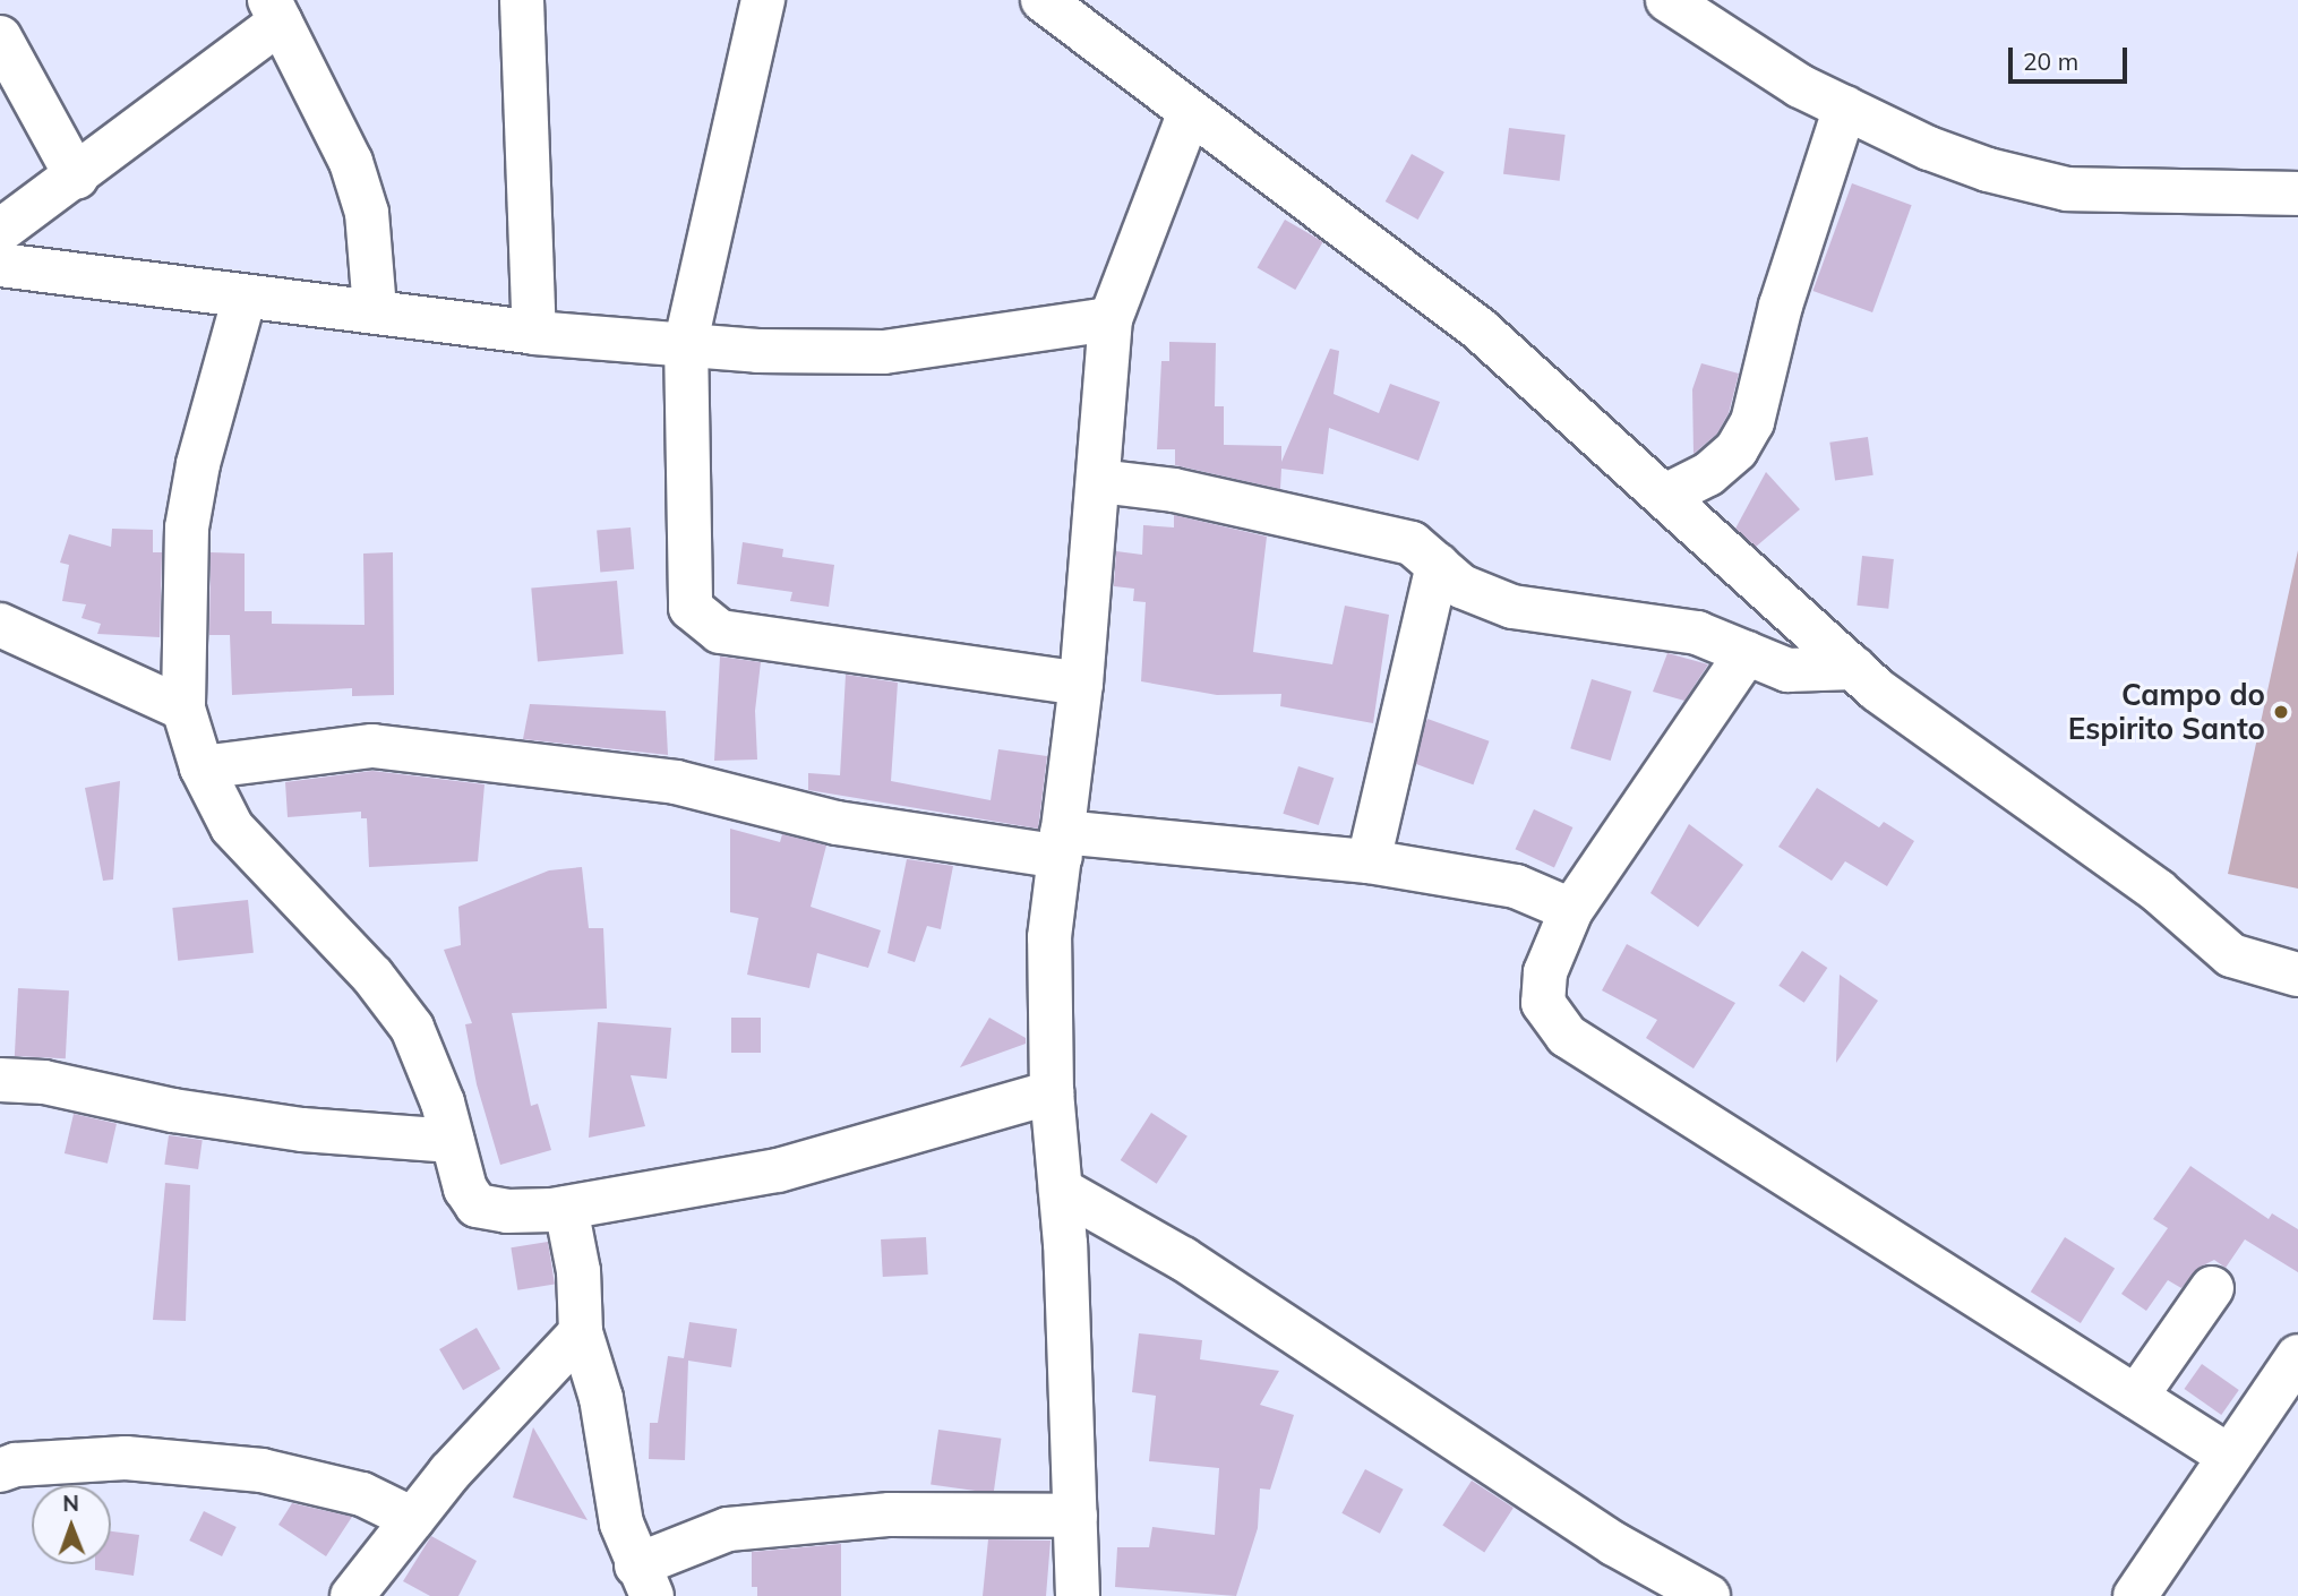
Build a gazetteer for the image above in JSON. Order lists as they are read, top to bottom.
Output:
{
  "places": ["Campo do Espirito Santo"],
  "scale_bar": "20 m",
  "north": "top"
}
